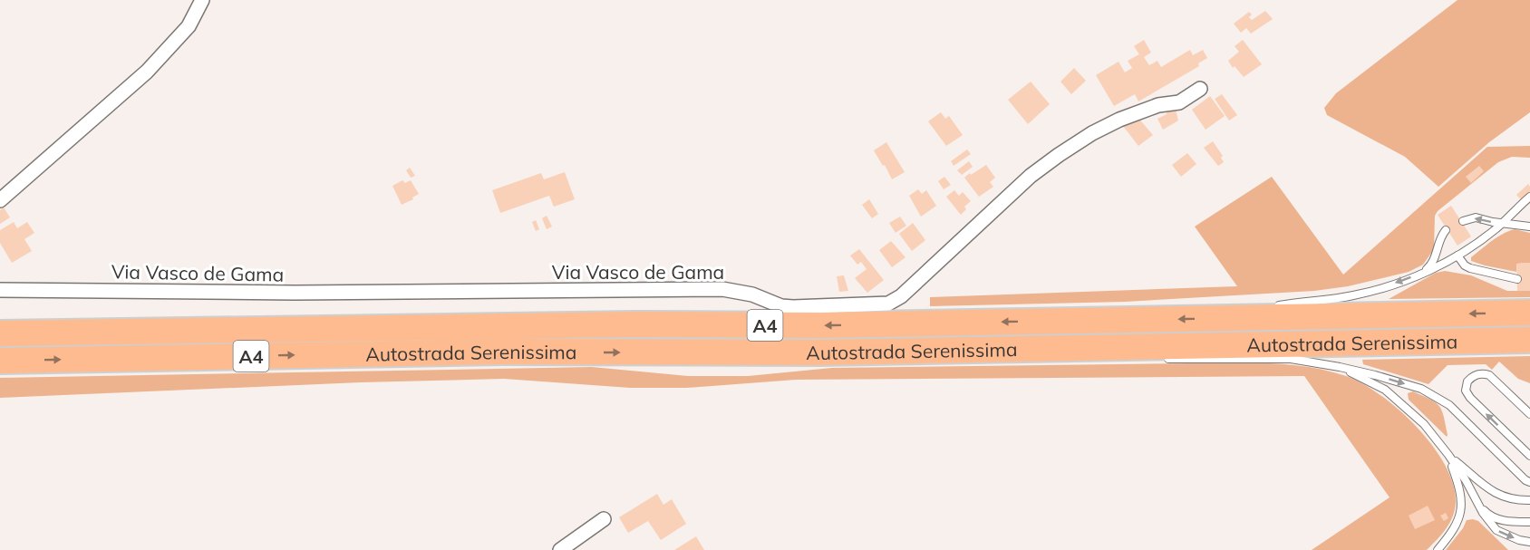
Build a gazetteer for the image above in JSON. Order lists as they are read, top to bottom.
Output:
{
  "streets": {
    "highway": ["A4", "Autostrada Serenissima"],
    "street": ["Via Vasco de Gama"]
  }
}
